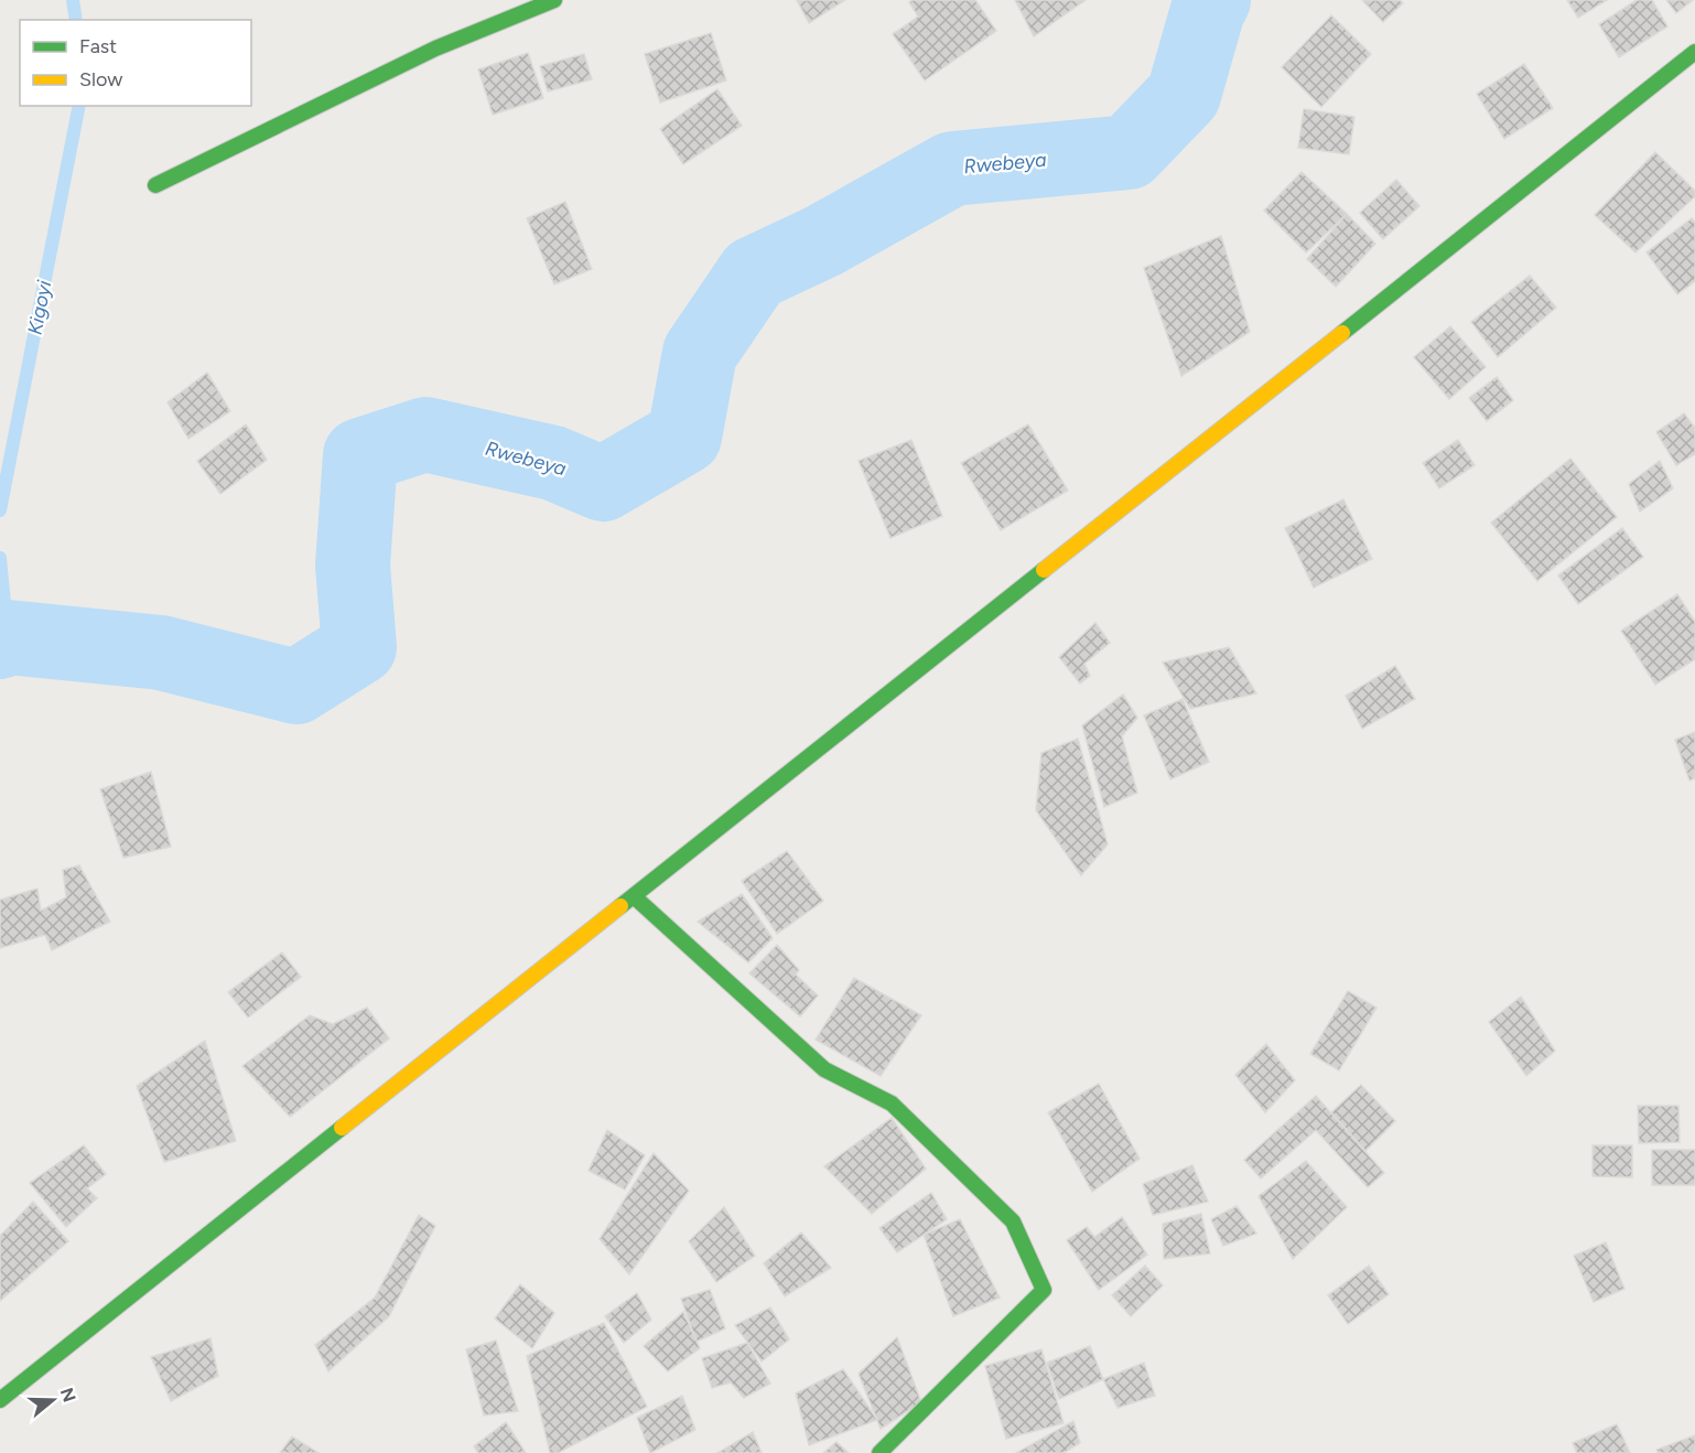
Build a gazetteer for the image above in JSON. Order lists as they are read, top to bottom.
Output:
{
  "water": ["Rwebeya", "Kigoyi"],
  "legend": ["Fast", "Slow"],
  "north": "right"
}
